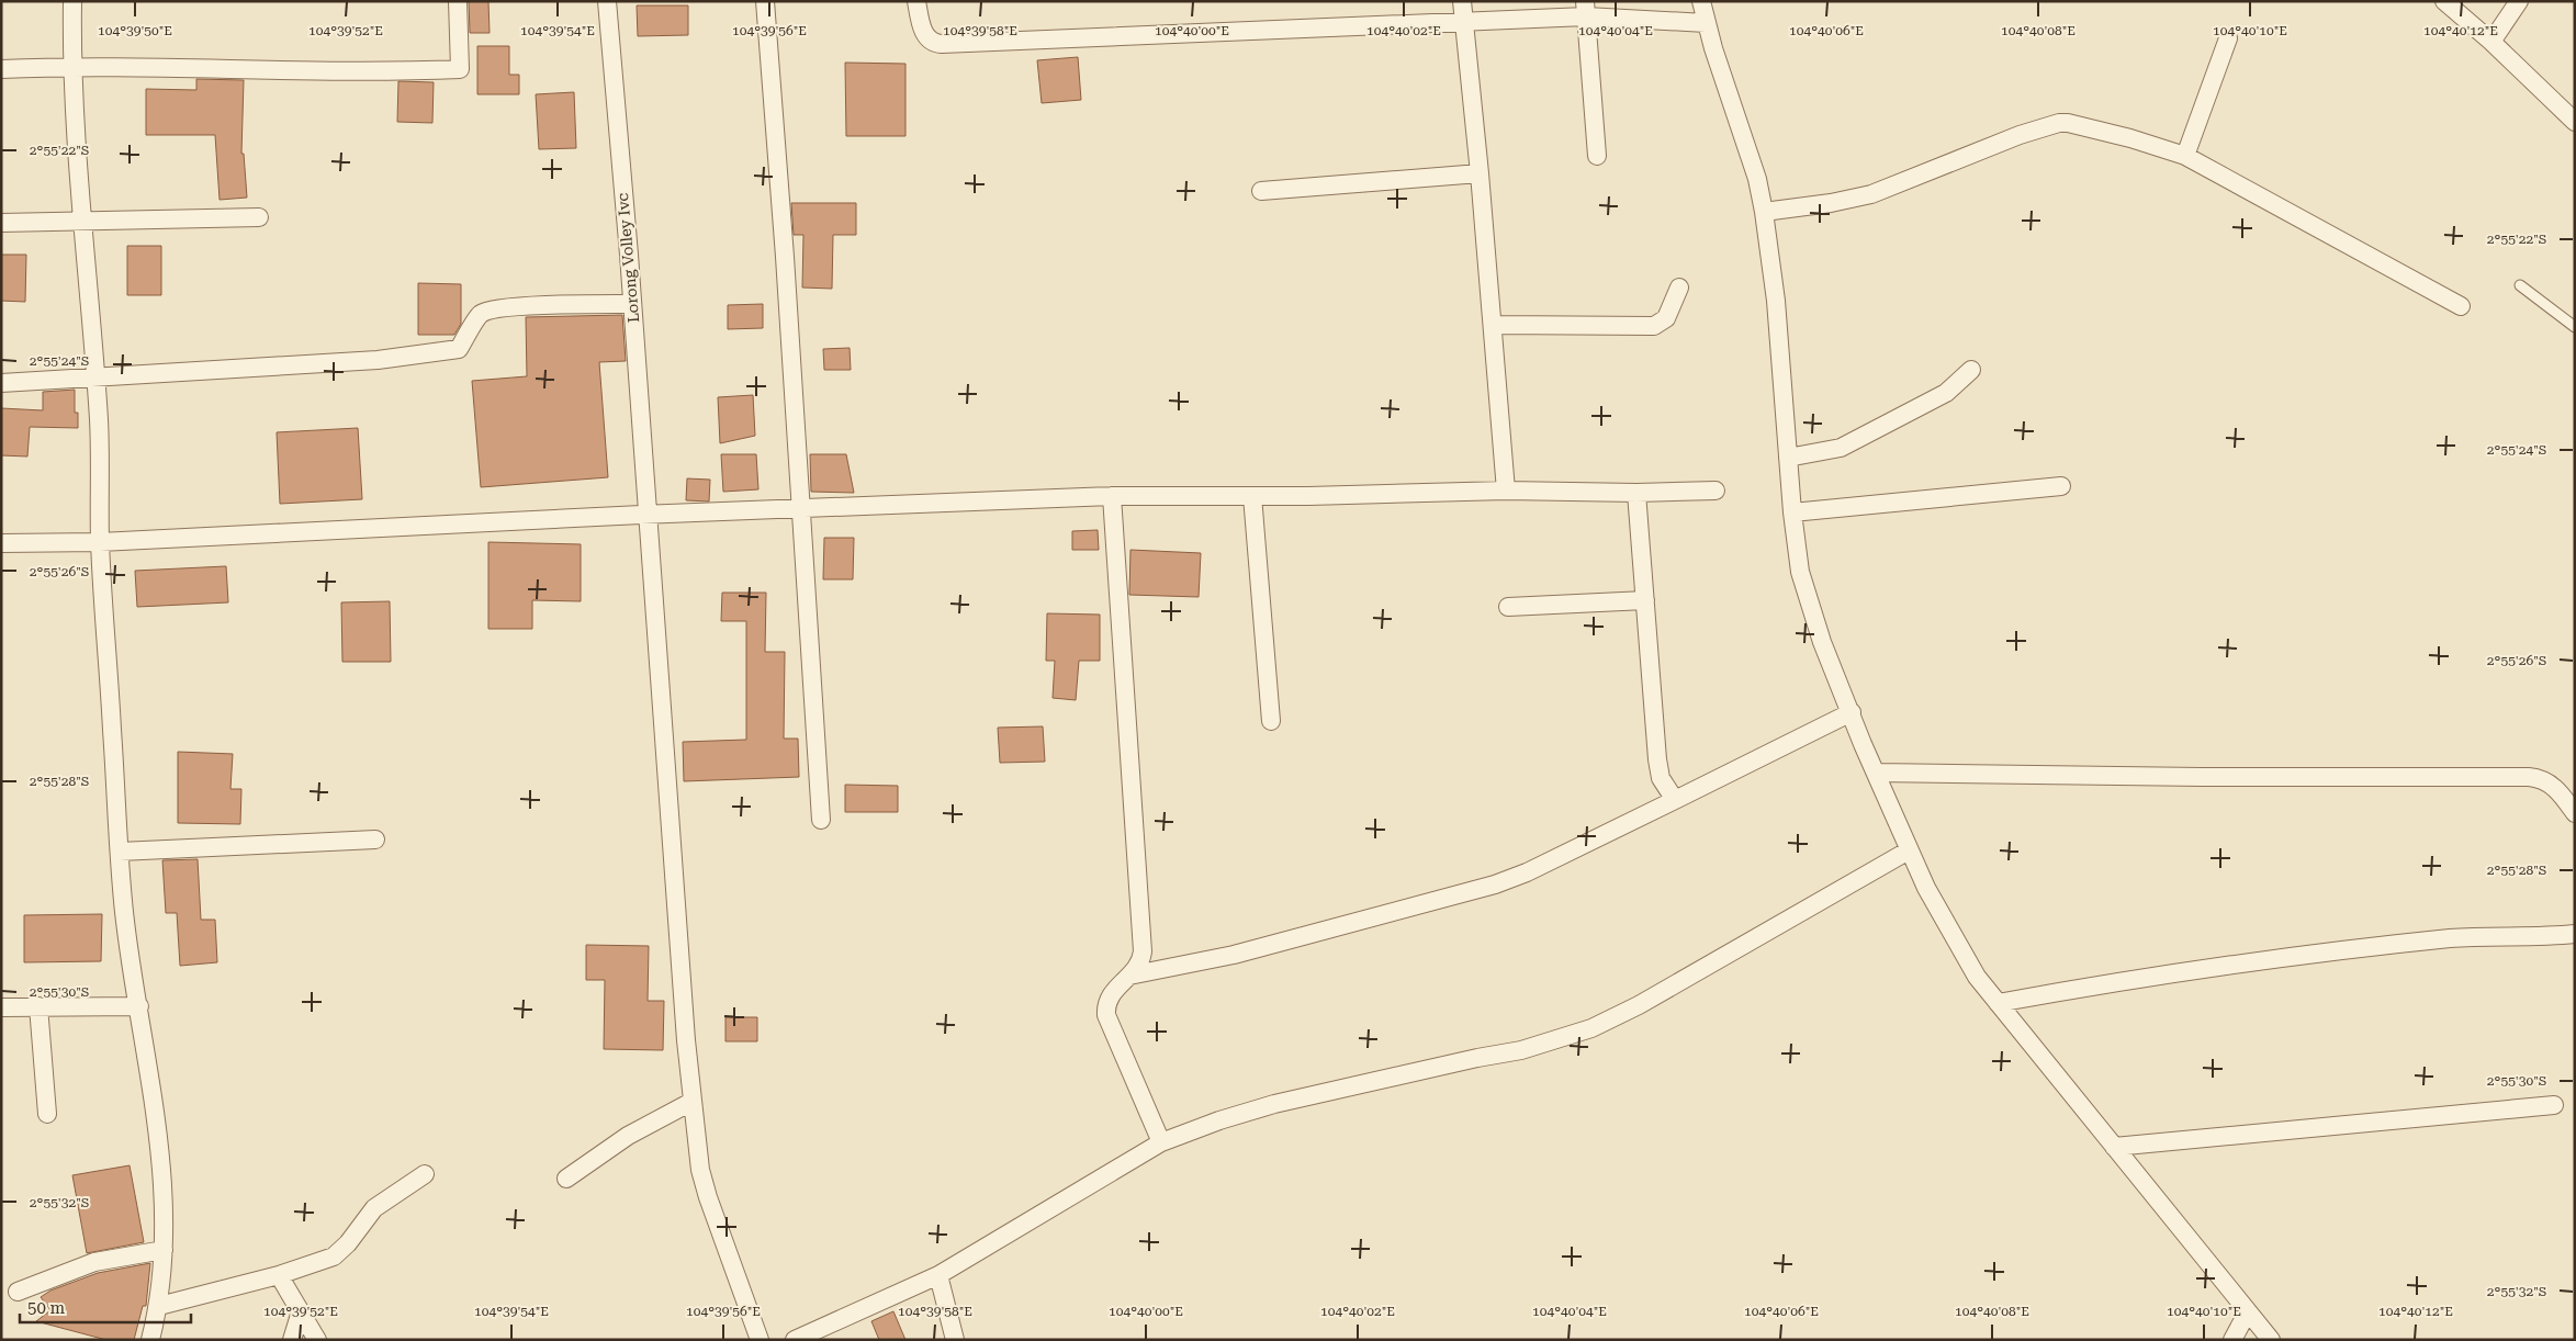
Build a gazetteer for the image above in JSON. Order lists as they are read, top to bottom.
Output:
{
  "streets": {
    "street": ["Lorong Volley Ivc"]
  },
  "scale_bar": "50 m",
  "coordinates": [
    "104°39'50\"E",
    "104°39'52\"E",
    "104°39'54\"E",
    "104°39'56\"E",
    "104°39'58\"E",
    "104°40'00\"E",
    "104°40'02\"E",
    "104°40'04\"E",
    "104°40'06\"E",
    "104°40'08\"E",
    "104°40'10\"E",
    "104°40'12\"E",
    "2°55'22\"S",
    "2°55'24\"S",
    "2°55'26\"S",
    "2°55'28\"S",
    "2°55'30\"S",
    "2°55'32\"S"
  ]
}
